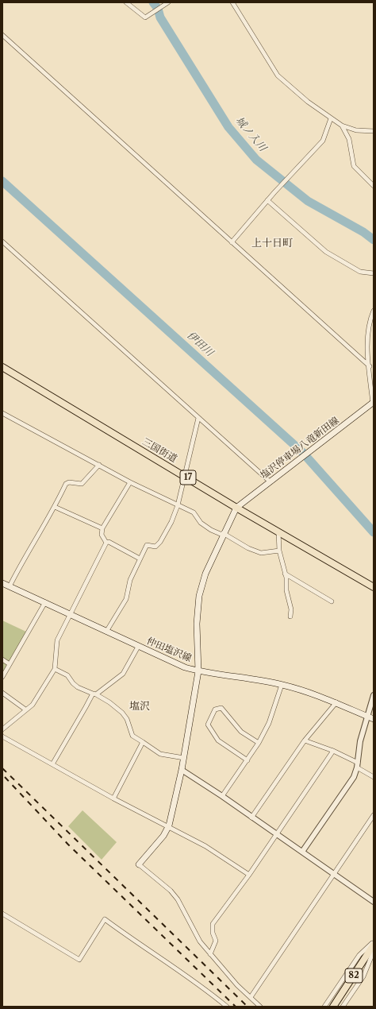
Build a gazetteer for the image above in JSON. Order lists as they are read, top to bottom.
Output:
{
  "streets": {
    "main road": [
      "塩沢停車場八竜新田線",
      "三国街道",
      "17",
      "仲田塩沢線",
      "82"
    ]
  },
  "crossings": [
    ["塩沢停車場八竜新田線", "三国街道"]
  ],
  "districts": ["上十日町", "塩沢"],
  "water": ["城ノ入川", "伊田川"]
}
